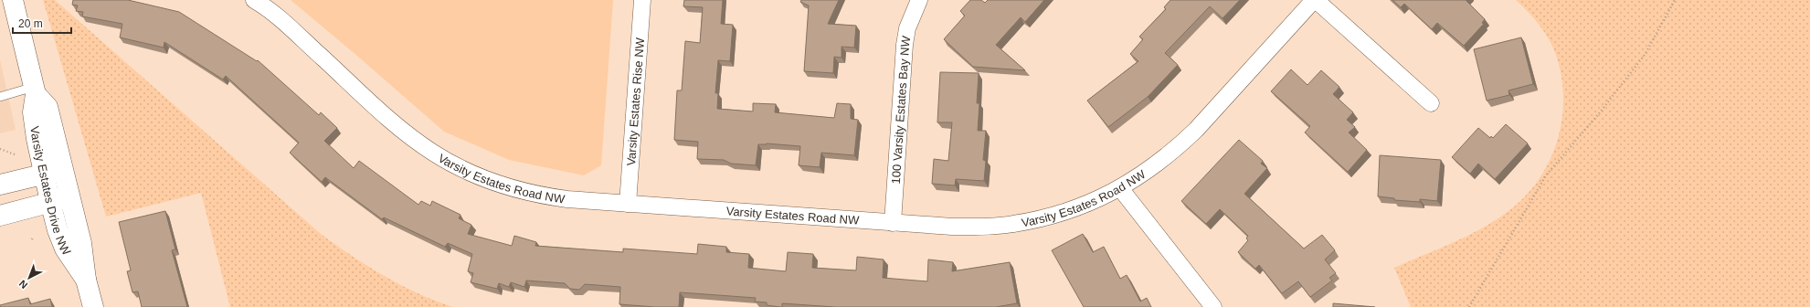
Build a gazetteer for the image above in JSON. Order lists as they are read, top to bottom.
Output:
{
  "streets": {
    "street": [
      "Varsity Estates Rise NW",
      "100 Varsity Estates Bay NW",
      "Varsity Estates Road NW",
      "Varsity Estates Drive NW"
    ]
  },
  "crossings": [
    ["Varsity Estates Rise NW", "Varsity Estates Road NW"],
    ["100 Varsity Estates Bay NW", "Varsity Estates Road NW"]
  ],
  "scale_bar": "20 m",
  "north": "bottom left"
}
